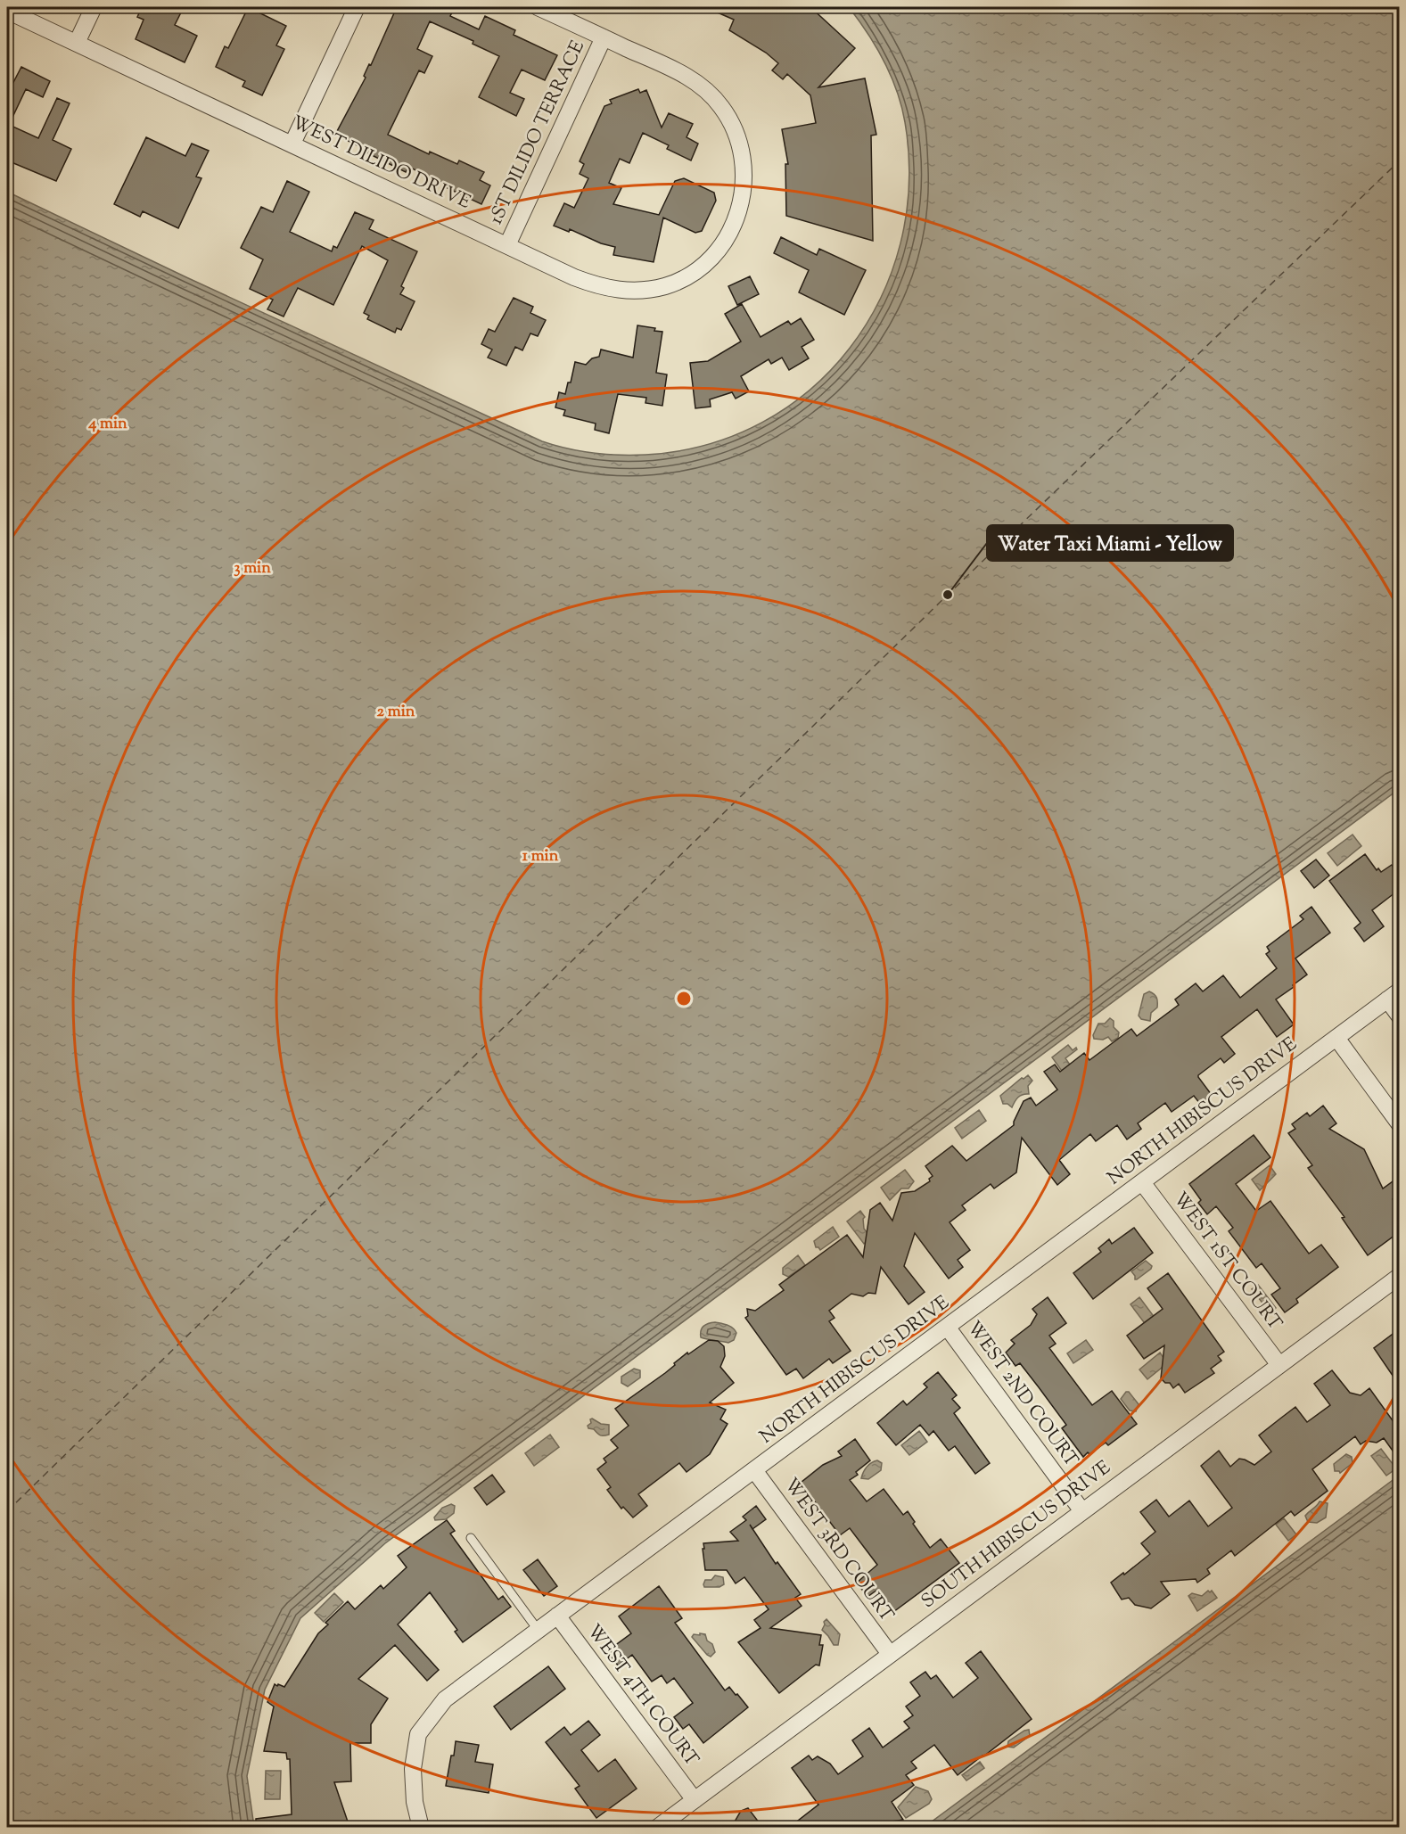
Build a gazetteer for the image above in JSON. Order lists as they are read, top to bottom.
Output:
{
  "streets": {
    "street": [
      "1ST DILIDO TERRACE",
      "WEST DILIDO DRIVE",
      "NORTH HIBISCUS DRIVE",
      "WEST 1ST COURT",
      "WEST 2ND COURT",
      "SOUTH HIBISCUS DRIVE",
      "WEST 3RD COURT",
      "WEST 4TH COURT"
    ]
  },
  "crossings": [
    ["1ST DILIDO TERRACE", "WEST DILIDO DRIVE"],
    ["NORTH HIBISCUS DRIVE", "WEST 1ST COURT"],
    ["NORTH HIBISCUS DRIVE", "WEST 2ND COURT"],
    ["NORTH HIBISCUS DRIVE", "WEST 3RD COURT"],
    ["NORTH HIBISCUS DRIVE", "WEST 4TH COURT"],
    ["WEST 1ST COURT", "SOUTH HIBISCUS DRIVE"],
    ["WEST 2ND COURT", "SOUTH HIBISCUS DRIVE"],
    ["SOUTH HIBISCUS DRIVE", "WEST 3RD COURT"],
    ["SOUTH HIBISCUS DRIVE", "WEST 4TH COURT"]
  ],
  "places": ["Water Taxi Miami - Yellow"],
  "rings": [
    "4 min",
    "3 min",
    "2 min",
    "1 min"
  ]
}
